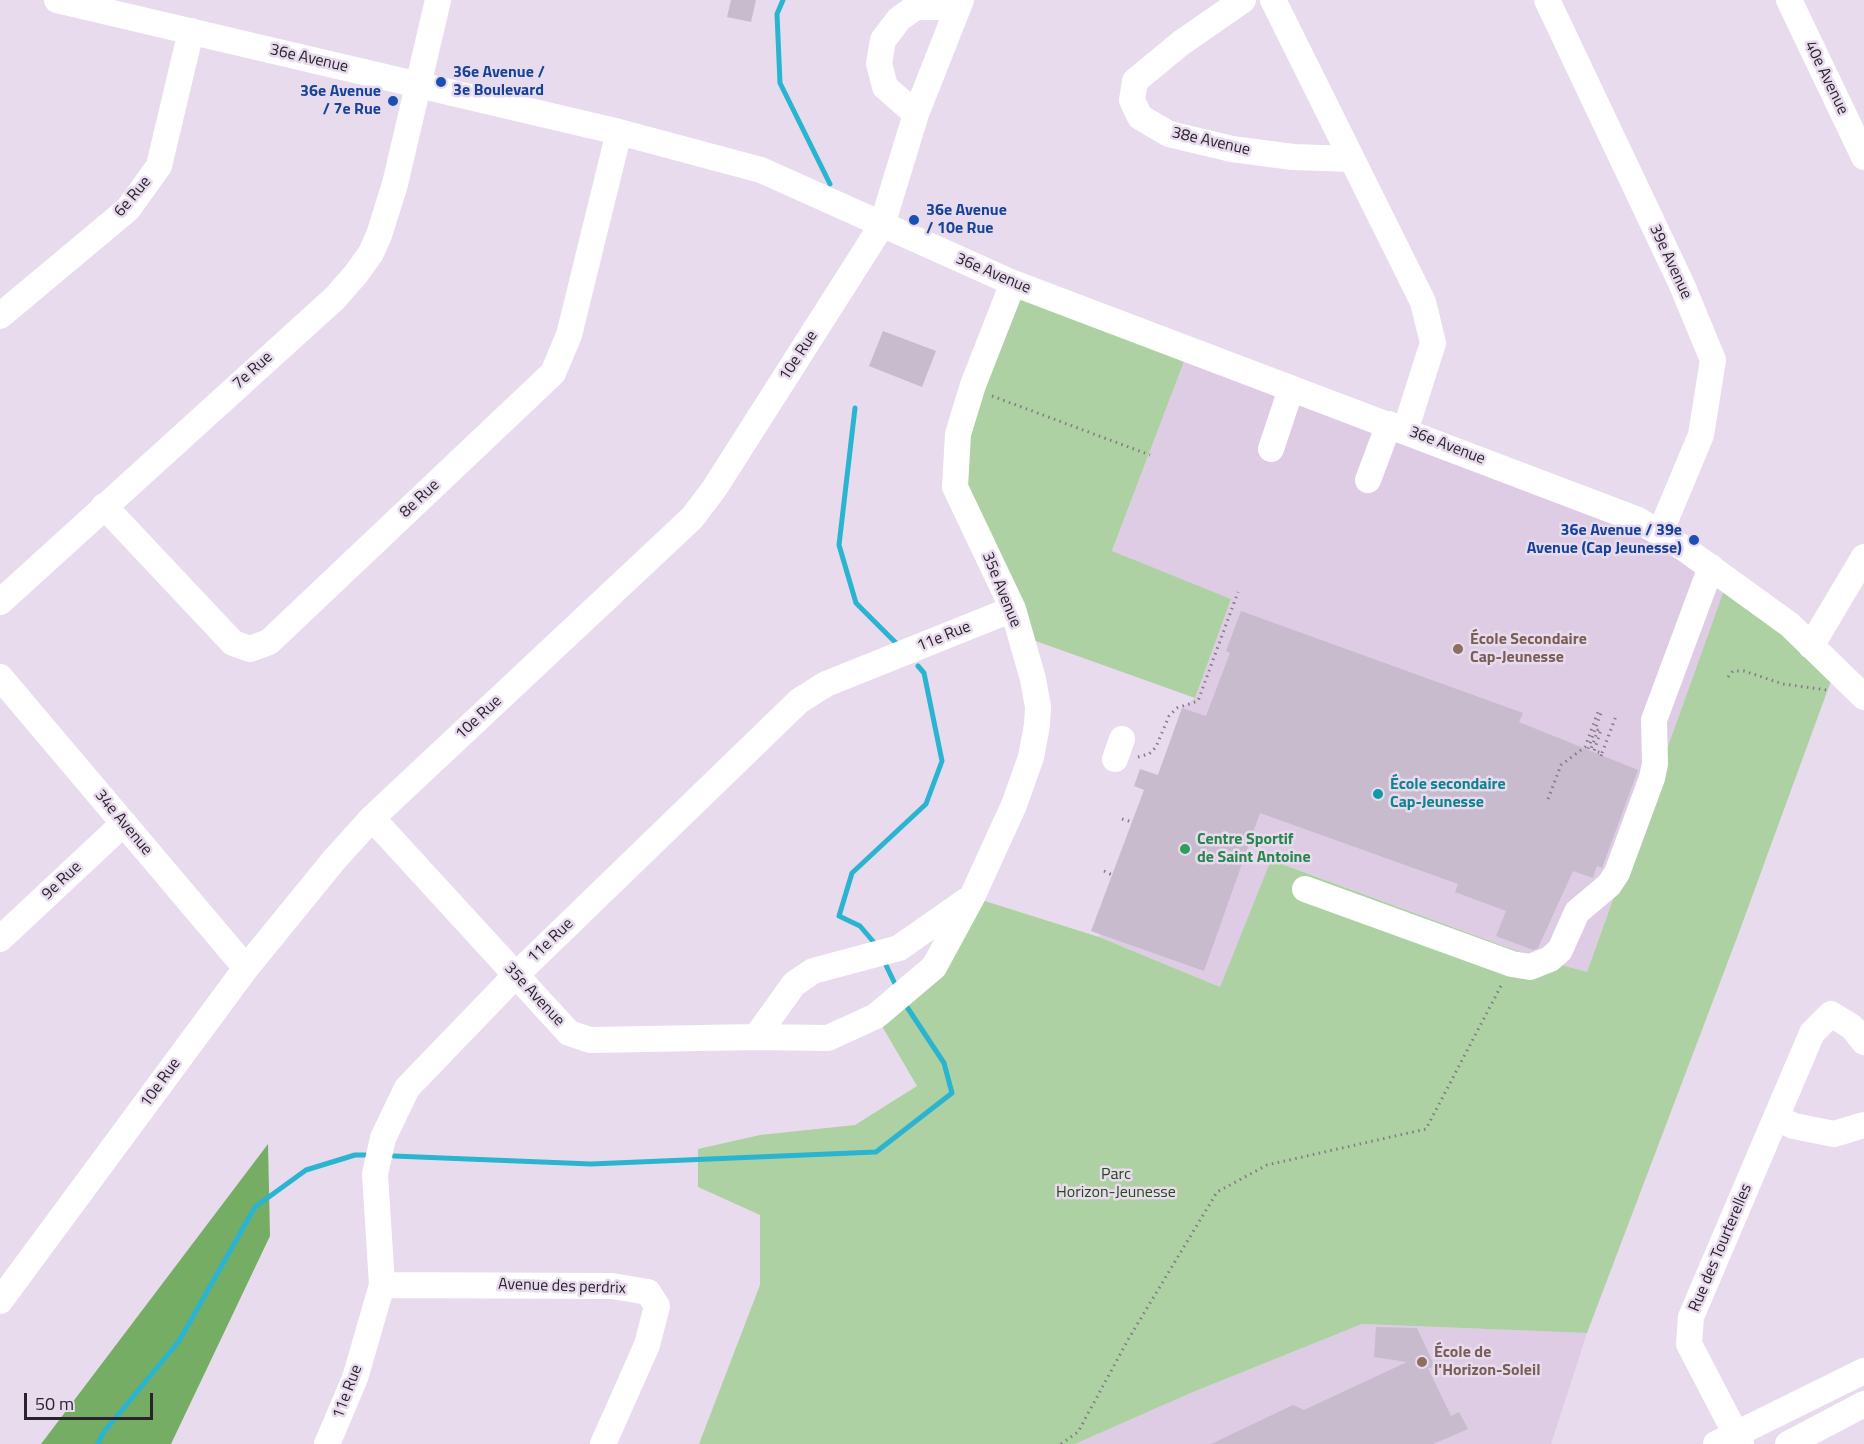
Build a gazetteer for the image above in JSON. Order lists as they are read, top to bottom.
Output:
{
  "streets": {
    "street": [
      "36e Avenue",
      "40e Avenue",
      "38e Avenue",
      "6e Rue",
      "39e Avenue",
      "10e Rue",
      "7e Rue",
      "8e Rue",
      "35e Avenue",
      "11e Rue",
      "34e Avenue",
      "9e Rue",
      "Rue des Tourterelles",
      "Avenue des perdrix"
    ]
  },
  "crossings": [
    ["36e Avenue", "6e Rue"],
    ["36e Avenue", "39e Avenue"],
    ["36e Avenue", "10e Rue"],
    ["36e Avenue", "7e Rue"],
    ["36e Avenue", "8e Rue"],
    ["36e Avenue", "35e Avenue"],
    ["10e Rue", "35e Avenue"],
    ["10e Rue", "34e Avenue"],
    ["7e Rue", "8e Rue"],
    ["35e Avenue", "11e Rue"],
    ["11e Rue", "Avenue des perdrix"],
    ["34e Avenue", "9e Rue"]
  ],
  "parks": ["Parc Horizon-Jeunesse"],
  "places": [
    "36e Avenue / 3e Boulevard",
    "36e Avenue / 7e Rue",
    "36e Avenue / 10e Rue",
    "36e Avenue / 39e Avenue (Cap Jeunesse)",
    "École Secondaire Cap-Jeunesse",
    "École secondaire Cap-Jeunesse",
    "Centre Sportif de Saint Antoine",
    "École de l'Horizon-Soleil"
  ],
  "scale_bar": "50 m"
}
